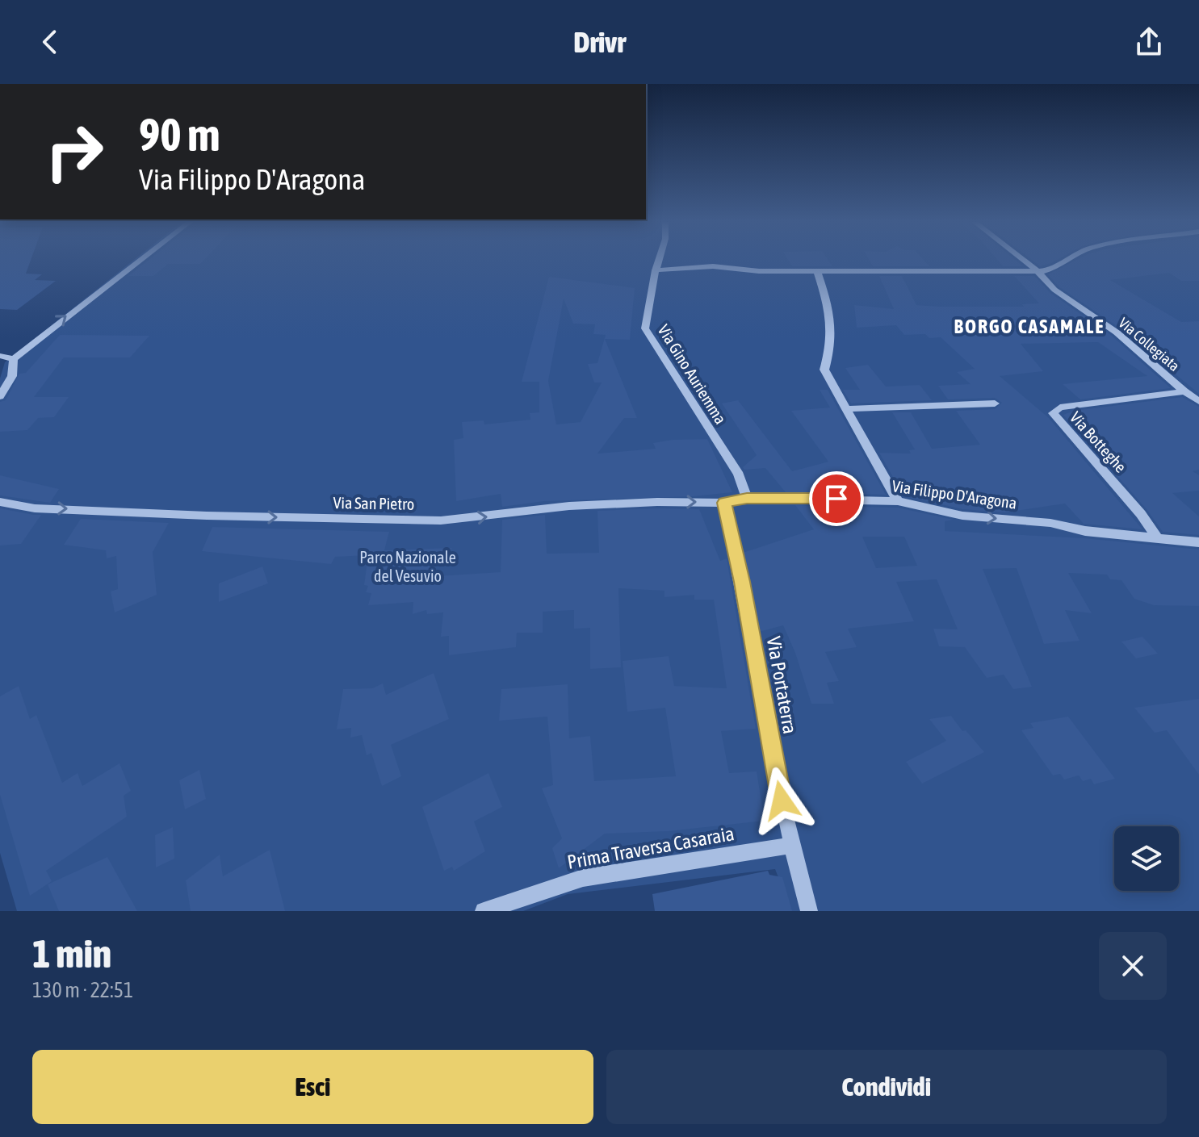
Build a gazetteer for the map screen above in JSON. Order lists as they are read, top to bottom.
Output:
{
  "streets": {
    "street": [
      "Via Collegiata",
      "Via Gino Auriemma",
      "Via Botteghe",
      "Via Filippo D'Aragona",
      "Via San Pietro",
      "Via Portaterra",
      "Prima Traversa Casaraia"
    ]
  },
  "crossings": [
    ["Via Collegiata", "Via Botteghe"],
    ["Via Gino Auriemma", "Via Filippo D'Aragona"],
    ["Via Gino Auriemma", "Via San Pietro"],
    ["Via Botteghe", "Via Filippo D'Aragona"],
    ["Via Filippo D'Aragona", "Via San Pietro"],
    ["Via San Pietro", "Via Portaterra"],
    ["Via Portaterra", "Prima Traversa Casaraia"]
  ],
  "one_way": ["Via Filippo D'Aragona", "Via San Pietro"],
  "districts": ["BORGO CASAMALE"],
  "parks": ["Parco Nazionale del Vesuvio"],
  "page": {
    "header": "Drivr",
    "turn": ["90 m", "Via Filippo D'Aragona"],
    "heading": ["1 min", "130 m · 22:51"],
    "buttons": ["Esci", "Condividi"]
  }
}
